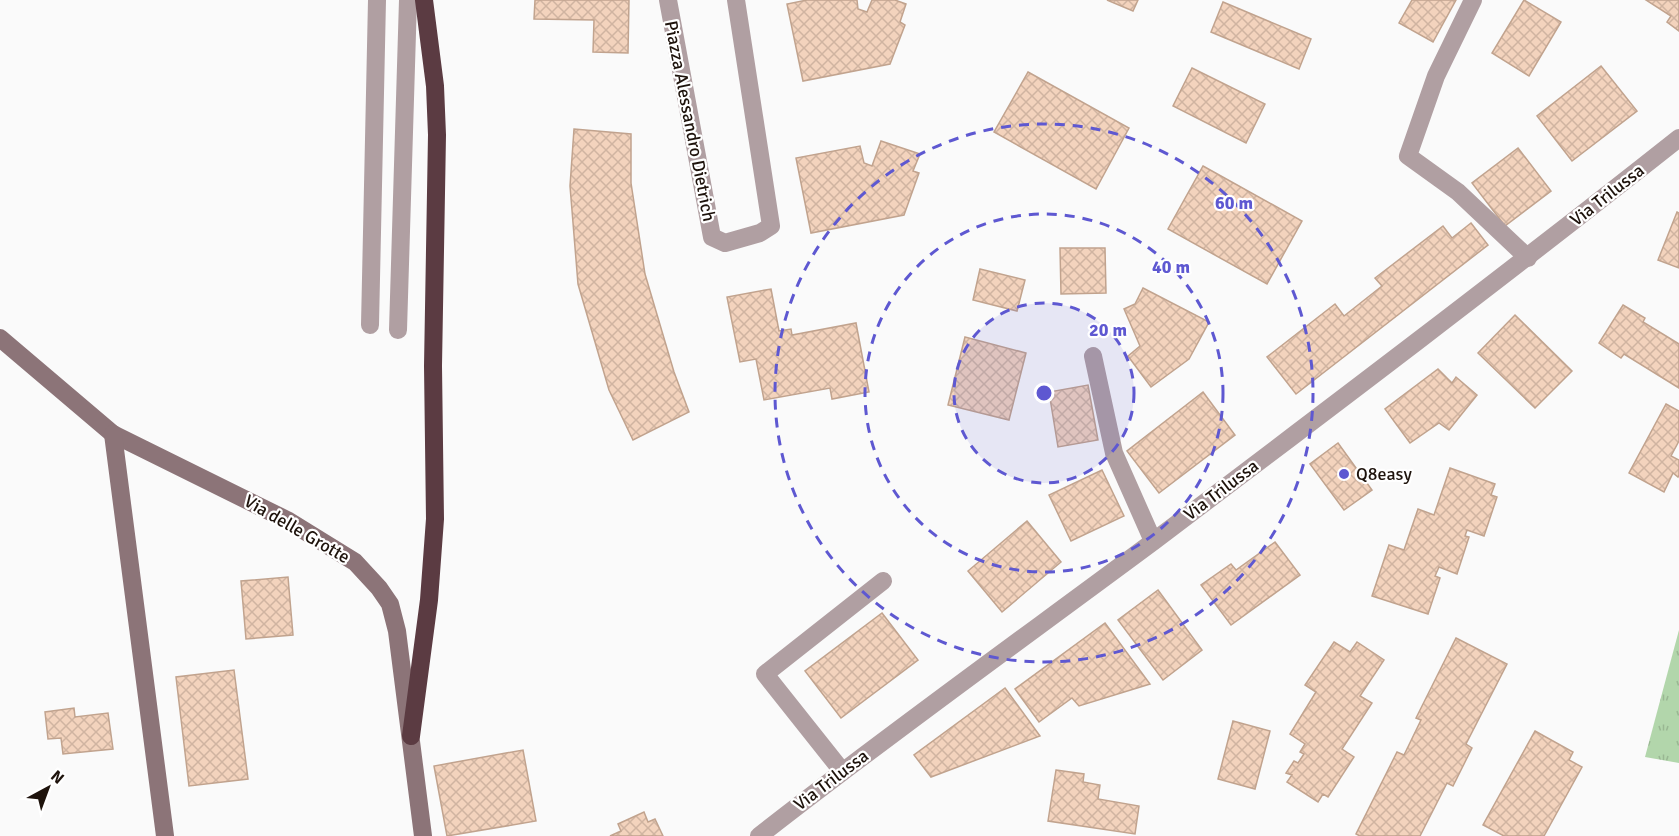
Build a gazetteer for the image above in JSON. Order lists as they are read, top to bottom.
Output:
{
  "streets": {
    "street": ["Piazza Alessandro Dietrich", "Via Trilussa", "Via delle Grotte"]
  },
  "places": ["Q8easy"],
  "north": "top right",
  "rings": ["60 m", "40 m", "20 m"]
}
